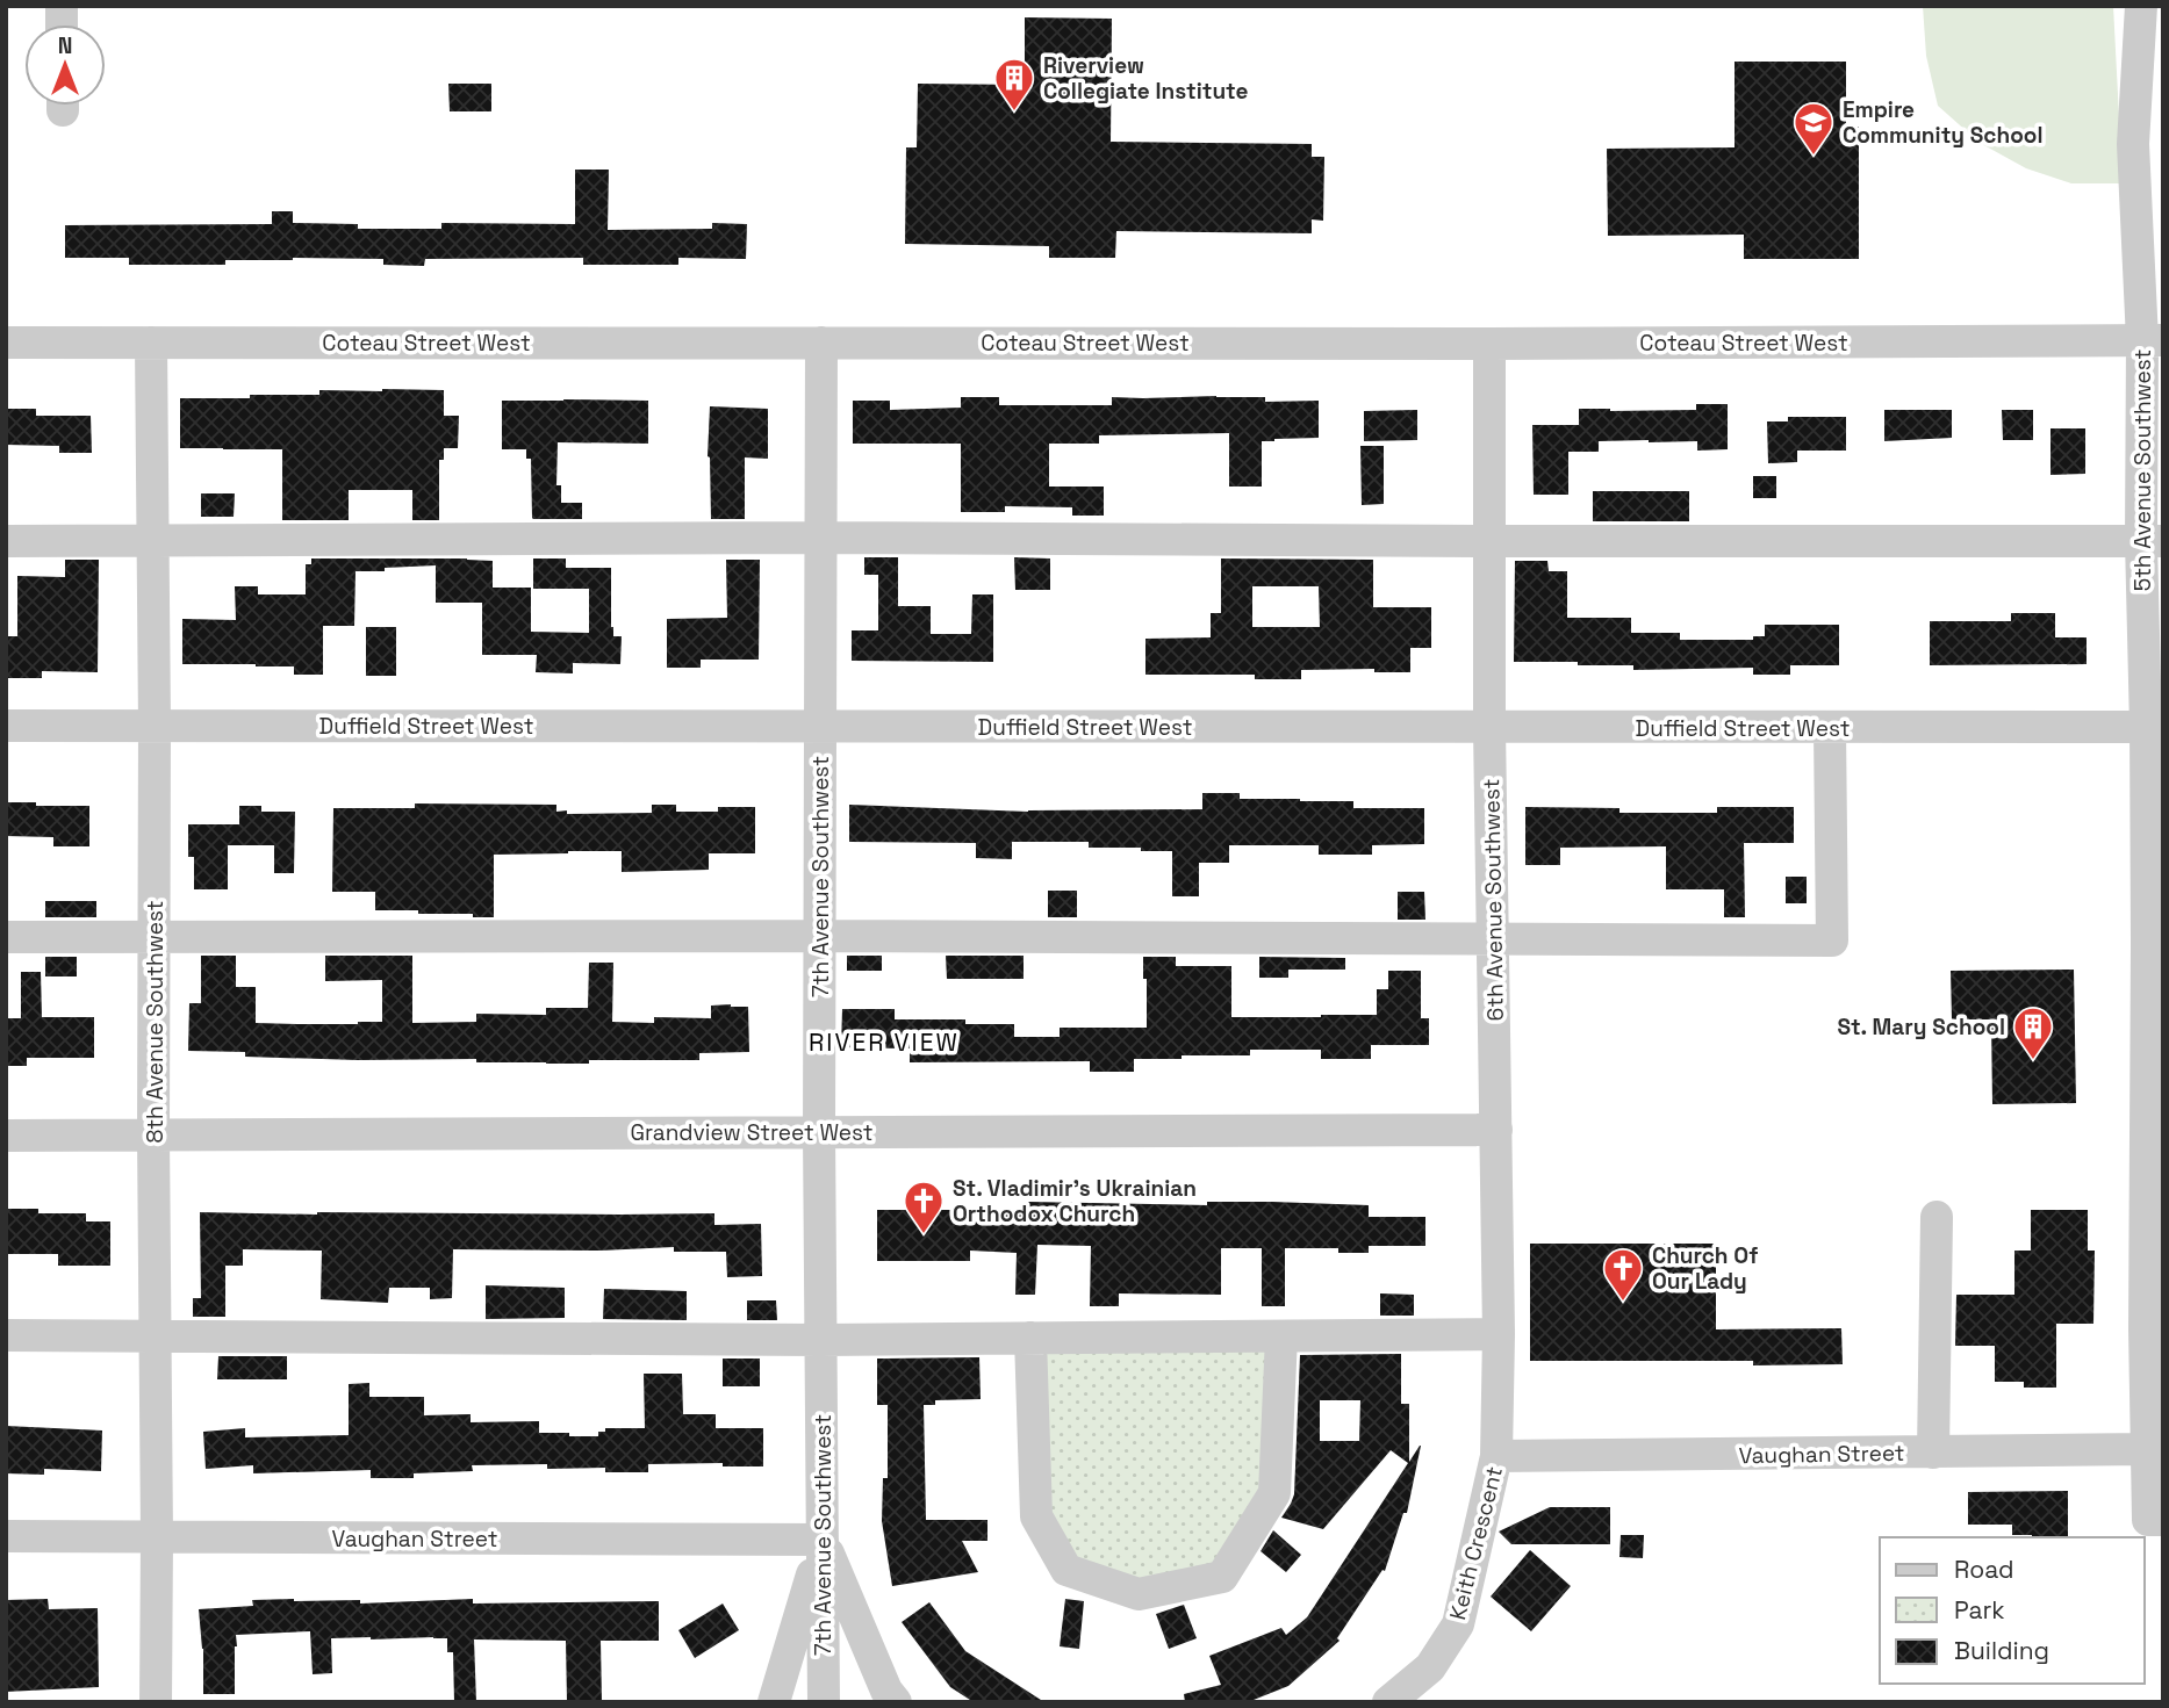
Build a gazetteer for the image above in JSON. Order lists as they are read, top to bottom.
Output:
{
  "streets": {
    "street": [
      "Coteau Street West",
      "5th Avenue Southwest",
      "Duffield Street West",
      "7th Avenue Southwest",
      "6th Avenue Southwest",
      "8th Avenue Southwest",
      "Grandview Street West",
      "Vaughan Street",
      "Keith Crescent"
    ]
  },
  "crossings": [
    ["Coteau Street West", "5th Avenue Southwest"],
    ["Coteau Street West", "7th Avenue Southwest"],
    ["Coteau Street West", "6th Avenue Southwest"],
    ["Coteau Street West", "8th Avenue Southwest"],
    ["5th Avenue Southwest", "Duffield Street West"],
    ["5th Avenue Southwest", "Vaughan Street"],
    ["Duffield Street West", "7th Avenue Southwest"],
    ["Duffield Street West", "6th Avenue Southwest"],
    ["Duffield Street West", "8th Avenue Southwest"],
    ["7th Avenue Southwest", "Grandview Street West"],
    ["7th Avenue Southwest", "Vaughan Street"],
    ["6th Avenue Southwest", "Grandview Street West"],
    ["6th Avenue Southwest", "Vaughan Street"],
    ["6th Avenue Southwest", "Keith Crescent"],
    ["8th Avenue Southwest", "Grandview Street West"],
    ["8th Avenue Southwest", "Vaughan Street"],
    ["Vaughan Street", "Keith Crescent"]
  ],
  "districts": ["RIVER VIEW"],
  "places": {
    "building": ["Riverview Collegiate Institute", "St. Mary School"],
    "school or university": ["Empire Community School"],
    "church": ["St. Vladimir's Ukrainian Orthodox Church", "Church Of Our Lady"]
  },
  "legend": ["Road", "Park", "Building"],
  "north": "top"
}
